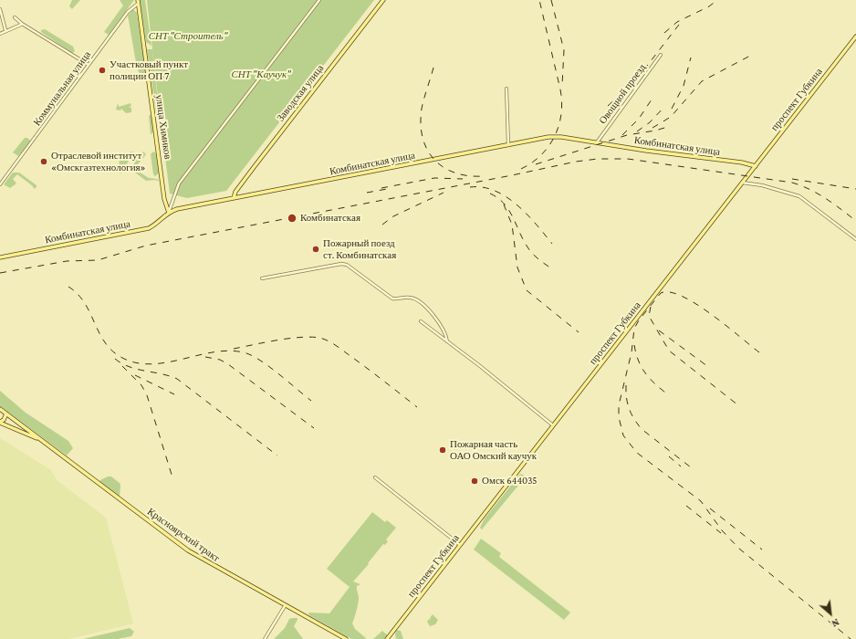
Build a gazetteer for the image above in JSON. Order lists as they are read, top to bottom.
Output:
{
  "streets": {
    "main road": [
      "Заводская улица",
      "проспект Губкина",
      "улица Химиков",
      "Комбинатская улица",
      "Красноярский тракт"
    ],
    "street": ["Коммунальная улица", "Овощной проезд"]
  },
  "crossings": [
    ["Коммунальная улица", "улица Химиков"],
    ["Заводская улица", "Комбинатская улица"],
    ["Овощной проезд", "Комбинатская улица"],
    ["проспект Губкина", "Комбинатская улица"],
    ["улица Химиков", "Комбинатская улица"]
  ],
  "parks": ["СНТ \"Строитель\"", "СНТ \"Каучук\""],
  "places": [
    "Участковый пункт полиции ОП 7",
    "Отраслевой институт «Омскгазтехнология»",
    "Комбинатская",
    "Пожарный поезд ст. Комбинатская",
    "Пожарная часть ОАО Омский каучук",
    "Омск 644035"
  ],
  "north": "bottom right"
}
